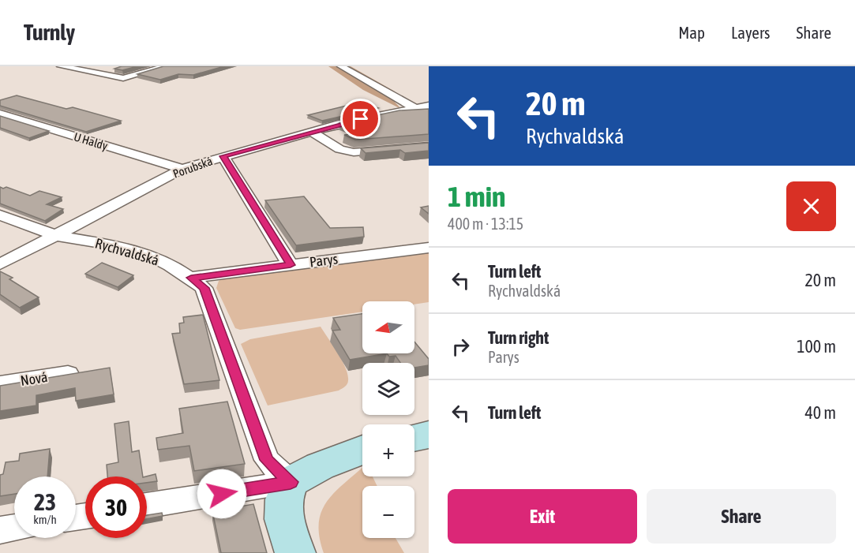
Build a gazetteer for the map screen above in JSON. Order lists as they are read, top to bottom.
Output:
{
  "streets": {
    "street": [
      "U Haldy",
      "Porubská",
      "Rychvaldská",
      "Parys",
      "Nová"
    ]
  },
  "crossings": [
    ["U Haldy", "Porubská"],
    ["Porubská", "Rychvaldská"],
    ["Rychvaldská", "Parys"]
  ],
  "north": "left",
  "page": {
    "header": "Turnly",
    "nav": ["Map", "Layers", "Share"],
    "turn": ["20 m", "Rychvaldská"],
    "heading": ["1 min", "400 m · 13:15"],
    "list": [
      {
        "name": "Turn left",
        "note": "Rychvaldská",
        "value": "20 m"
      },
      {
        "name": "Turn right",
        "note": "Parys",
        "value": "100 m"
      },
      {
        "name": "Turn left",
        "value": "40 m"
      }
    ],
    "map_buttons": ["+", "−"],
    "speed": "23 km/h",
    "limit": "30",
    "buttons": ["Exit", "Share"]
  }
}
